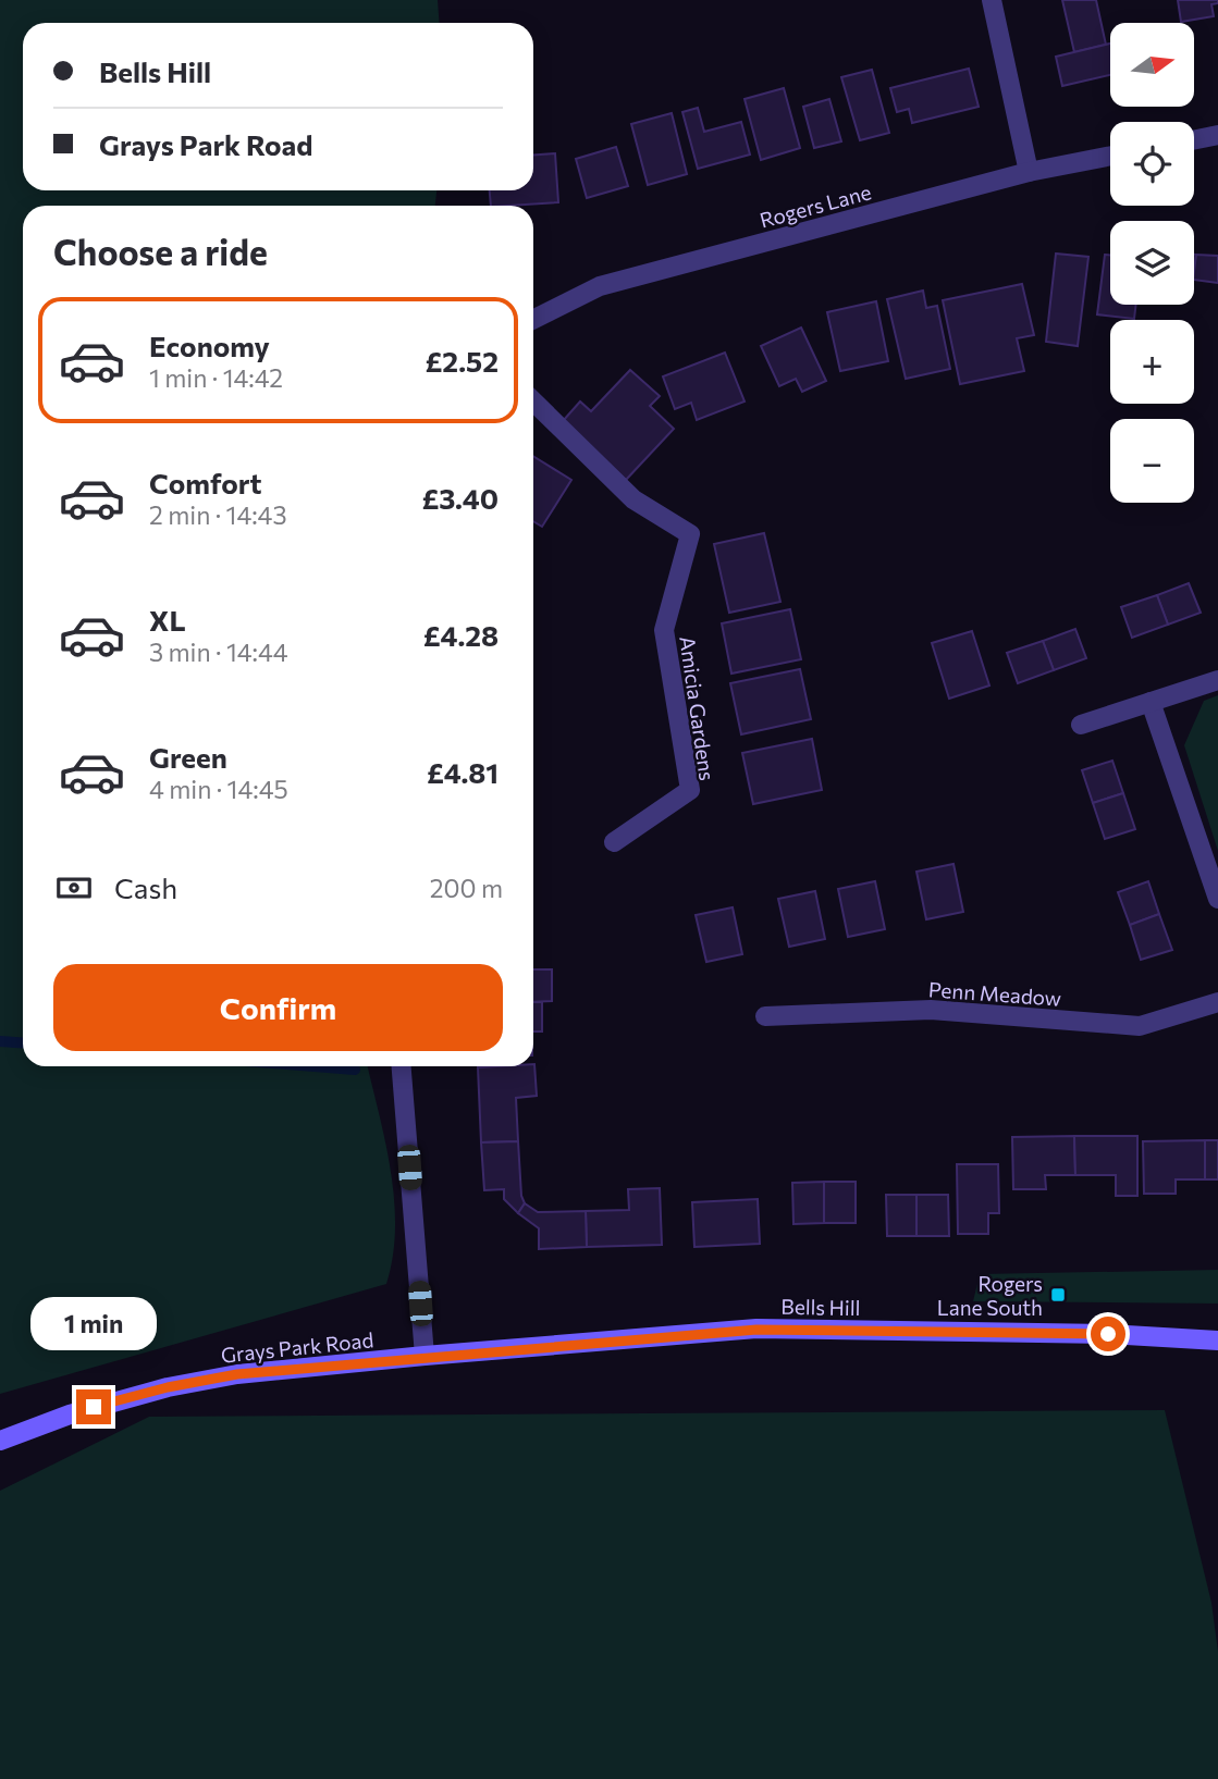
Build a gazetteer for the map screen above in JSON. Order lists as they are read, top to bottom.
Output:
{
  "streets": {
    "main road": ["Bells Hill", "Grays Park Road"],
    "street": ["Rogers Lane", "Amicia Gardens", "Penn Meadow"]
  },
  "crossings": [
    ["Bells Hill", "Grays Park Road"]
  ],
  "places": {
    "transit": ["Rogers Lane South"]
  },
  "north": "right",
  "page": {
    "map_buttons": ["+", "−"],
    "banner": ["Bells Hill", "Grays Park Road"],
    "heading": "Choose a ride",
    "list": [
      {
        "name": "Economy",
        "note": "1 min · 14:42",
        "value": "£2.52"
      },
      {
        "name": "Comfort",
        "note": "2 min · 14:43",
        "value": "£3.40"
      },
      {
        "name": "XL",
        "note": "3 min · 14:44",
        "value": "£4.28"
      },
      {
        "name": "Green",
        "note": "4 min · 14:45",
        "value": "£4.81"
      }
    ],
    "pay": ["Cash", "200 m"],
    "buttons": "Confirm",
    "bubble": "1 min"
  }
}
